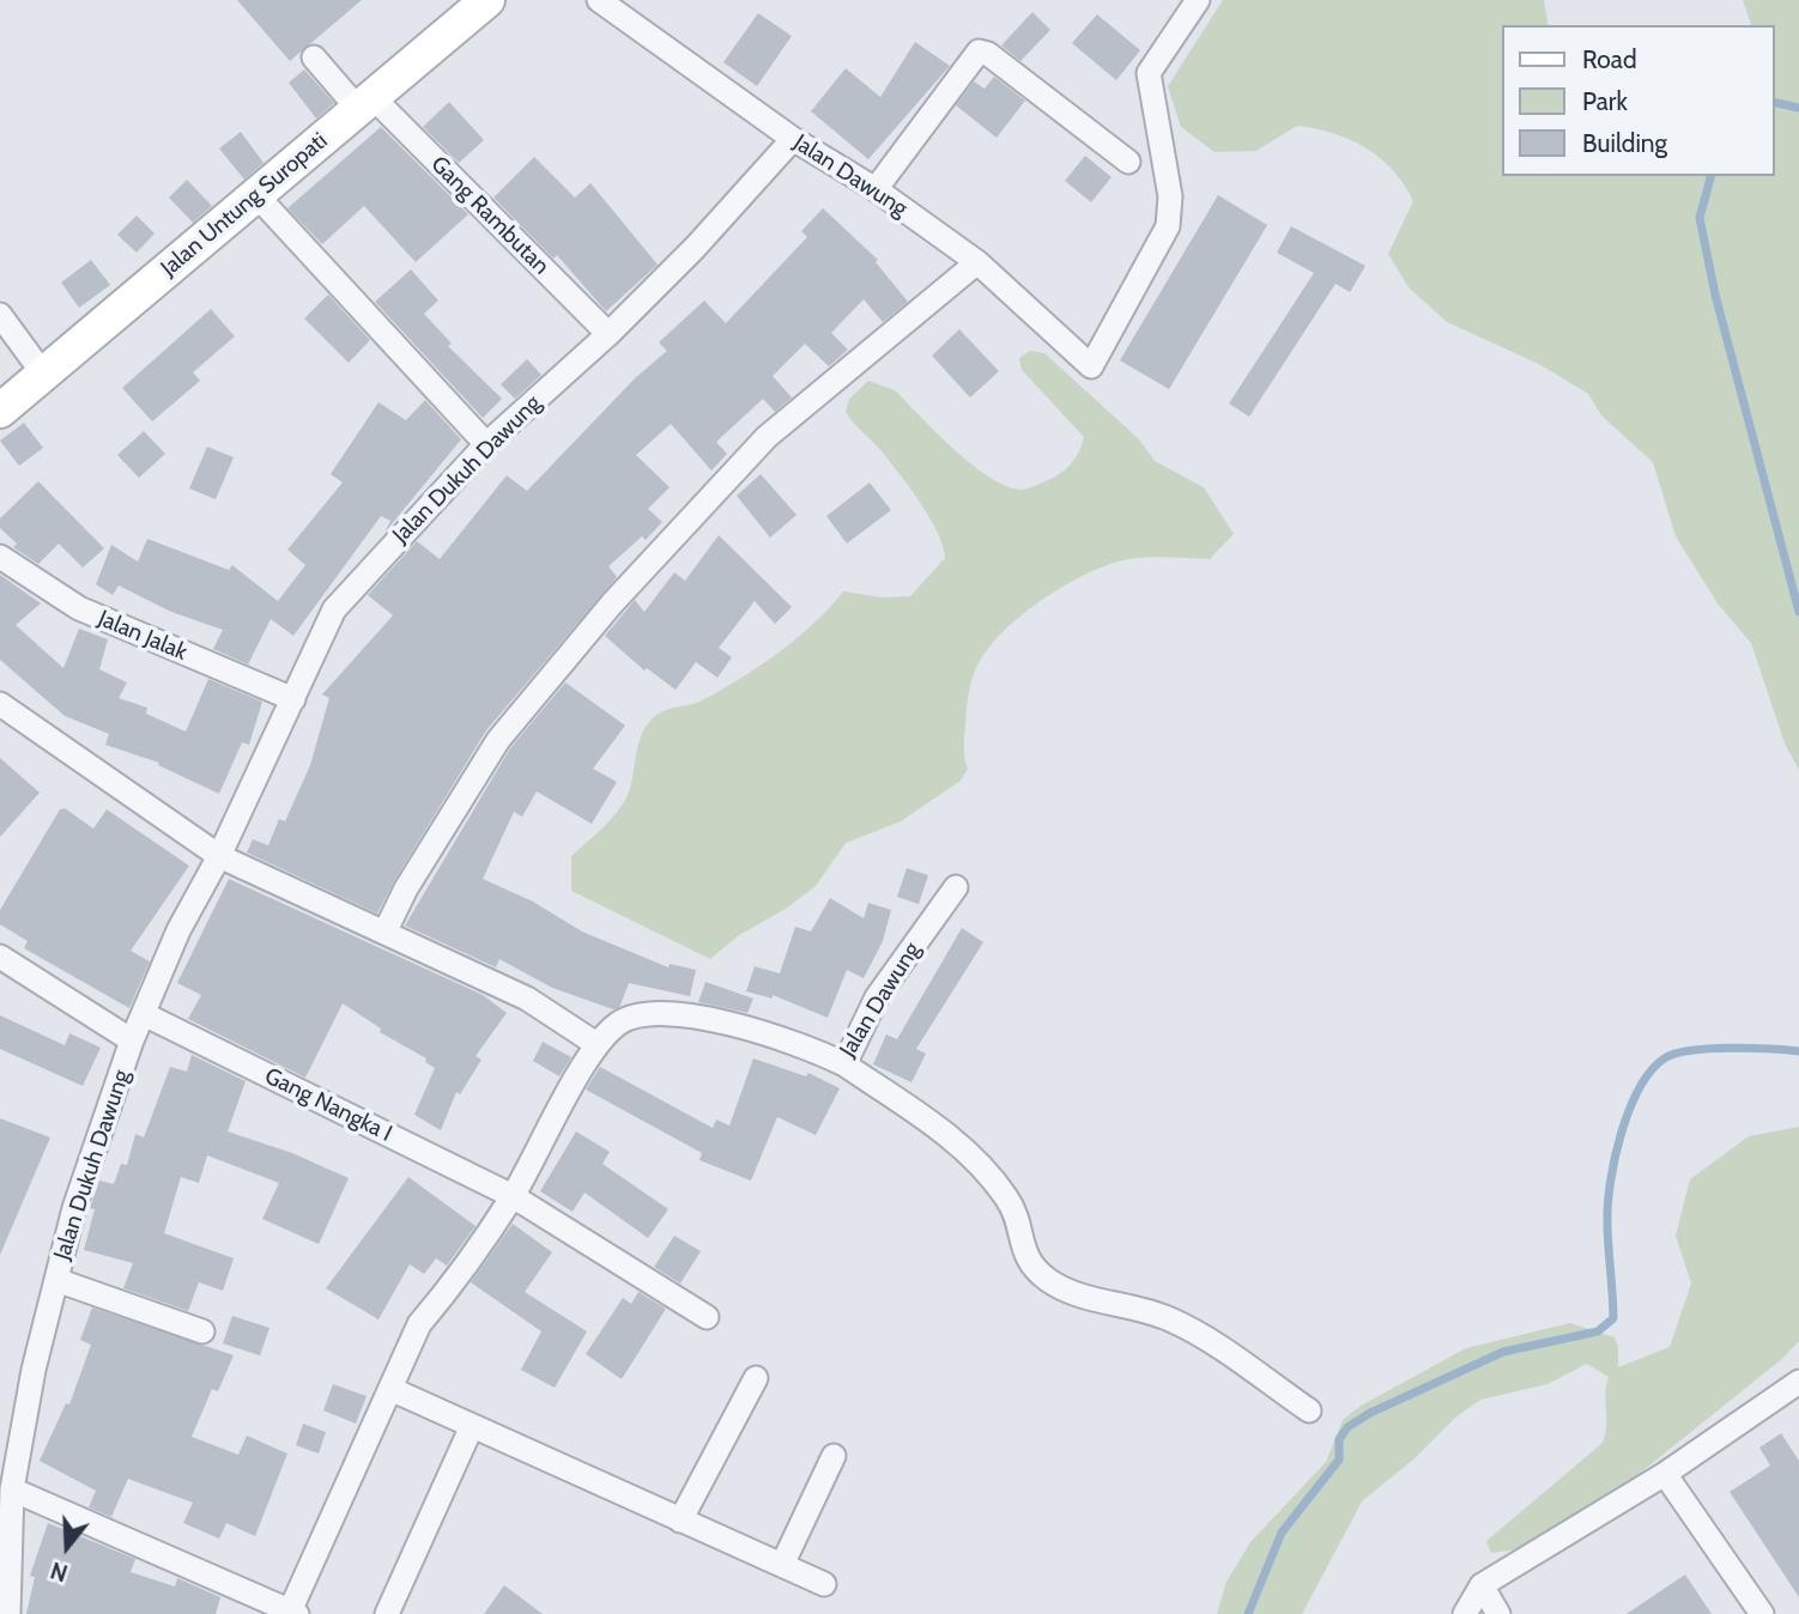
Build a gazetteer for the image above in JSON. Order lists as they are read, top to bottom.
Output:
{
  "streets": {
    "main road": ["Jalan Untung Suropati"],
    "street": [
      "Jalan Dawung",
      "Gang Rambutan",
      "Jalan Dukuh Dawung",
      "Jalan Jalak",
      "Gang Nangka I"
    ]
  },
  "crossings": [
    ["Jalan Dawung", "Jalan Dukuh Dawung"],
    ["Jalan Untung Suropati", "Gang Rambutan"],
    ["Gang Rambutan", "Jalan Dukuh Dawung"],
    ["Jalan Dukuh Dawung", "Jalan Jalak"],
    ["Jalan Dukuh Dawung", "Gang Nangka I"]
  ],
  "legend": ["Road", "Park", "Building"],
  "north": "bottom"
}
